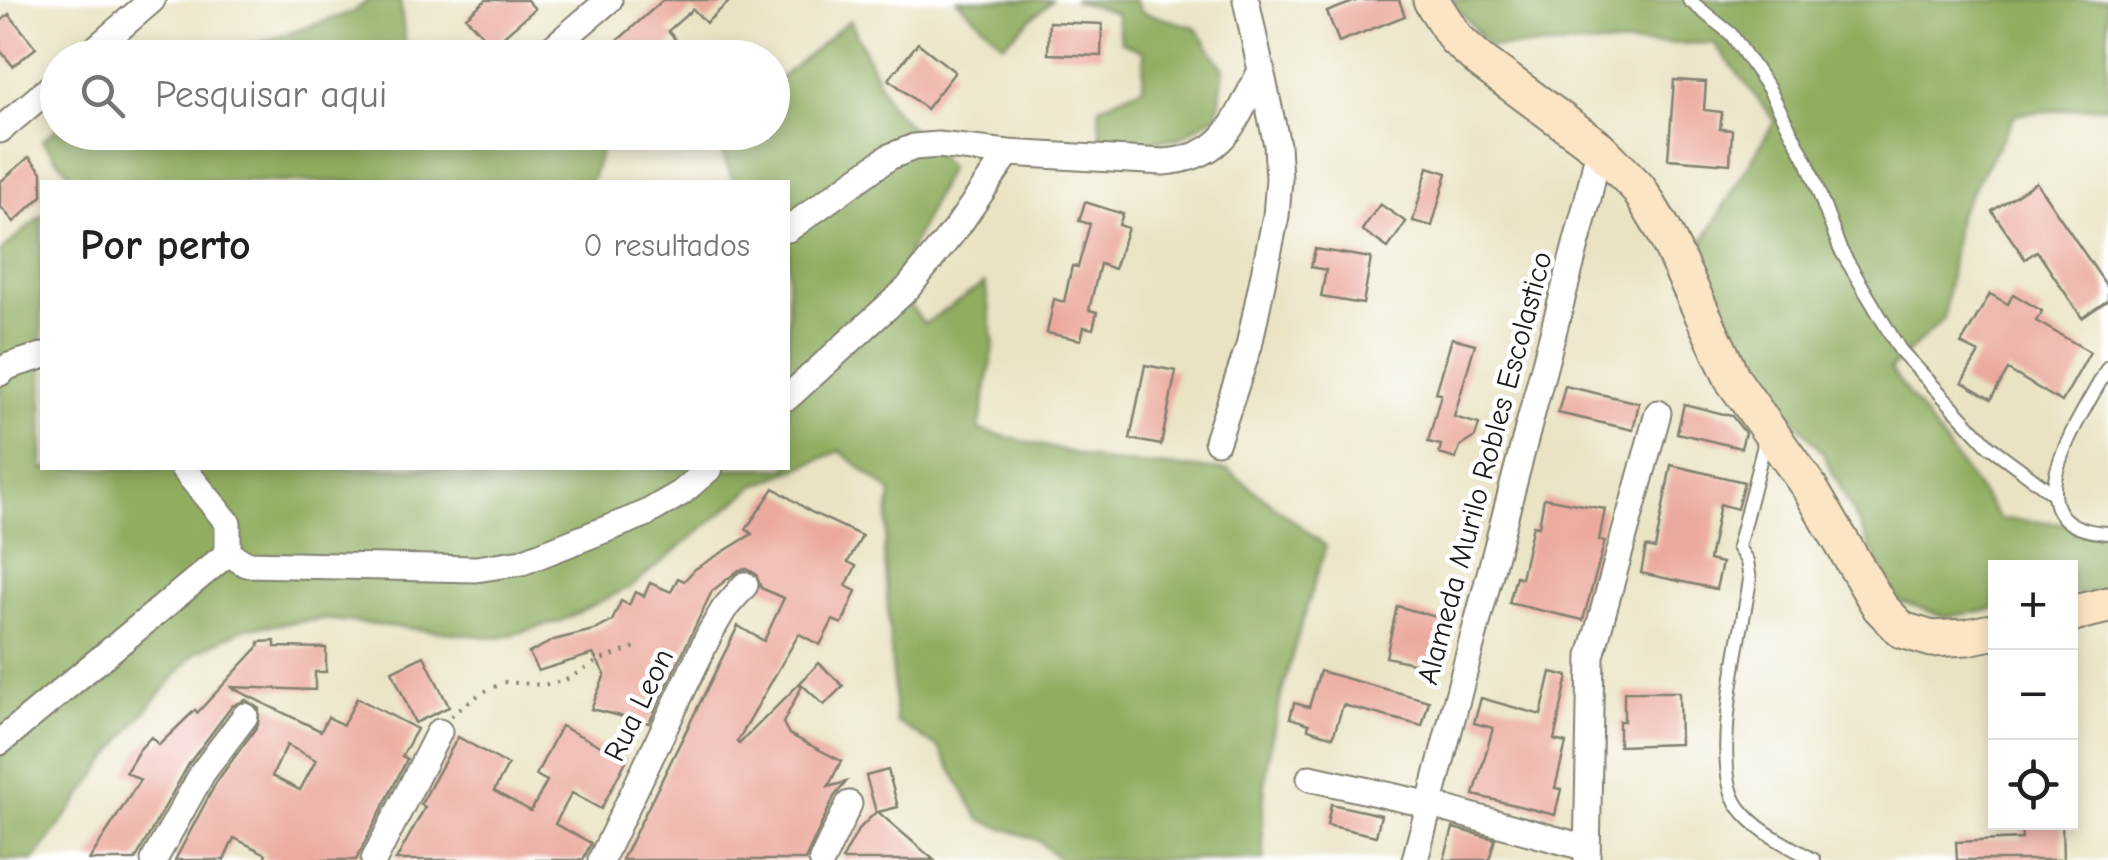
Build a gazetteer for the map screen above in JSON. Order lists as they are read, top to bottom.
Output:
{
  "streets": {
    "street": ["Alameda Murilo Robles Escolastico", "Rua Leon"]
  },
  "page": {
    "search": "Pesquisar aqui",
    "heading": ["Por perto", "0 resultados"],
    "map_buttons": ["+", "−"]
  }
}
